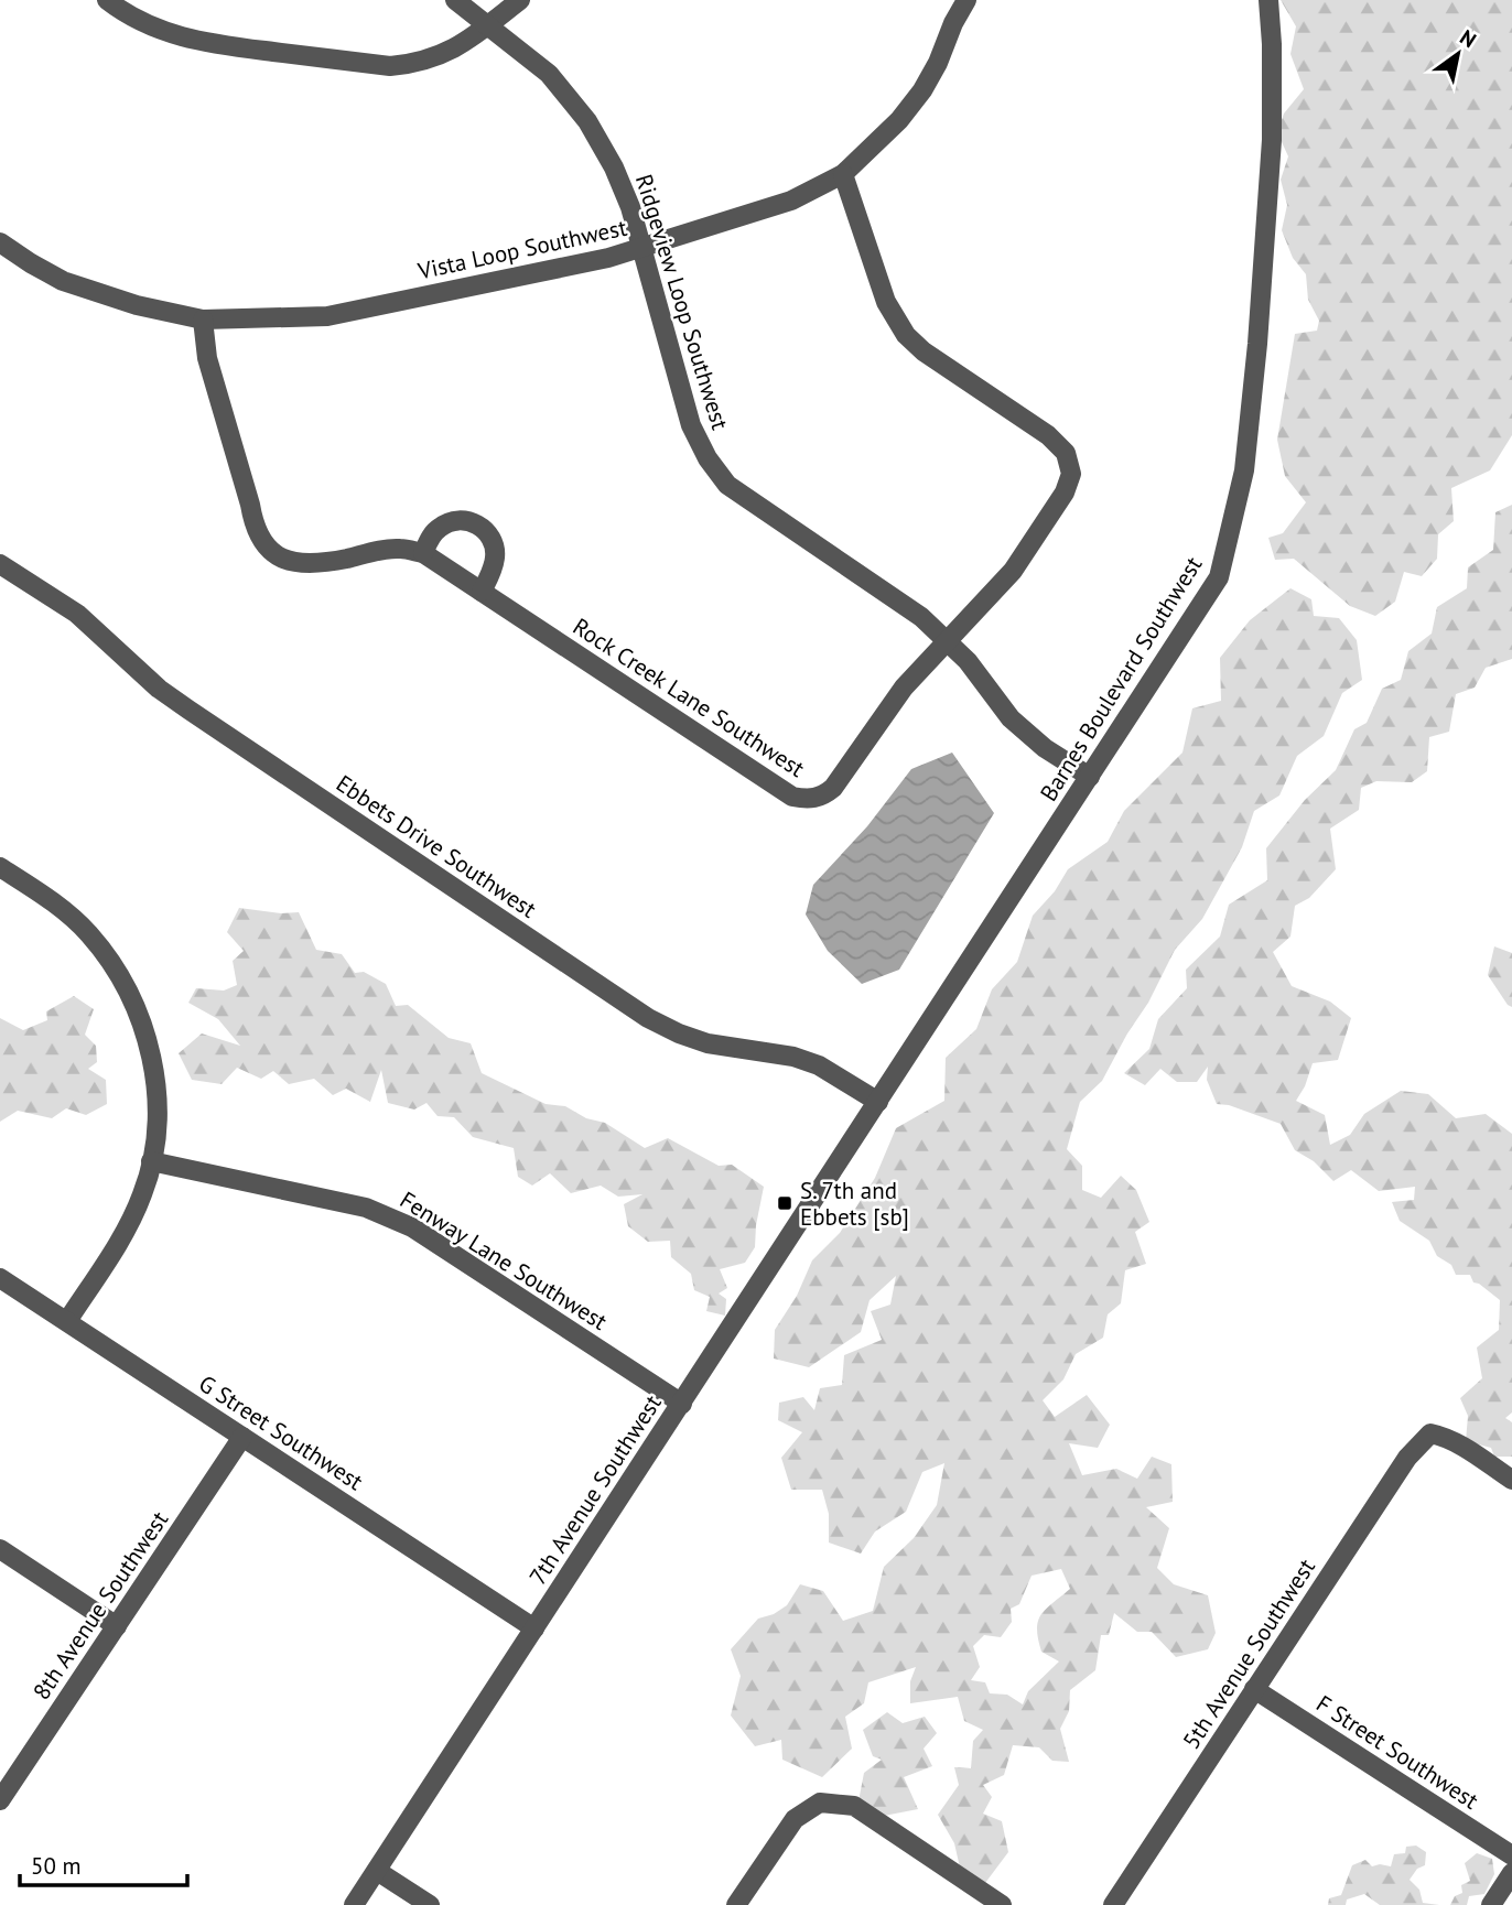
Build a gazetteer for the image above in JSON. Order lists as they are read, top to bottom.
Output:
{
  "streets": {
    "street": [
      "Vista Loop Southwest",
      "Ridgeview Loop Southwest",
      "Barnes Boulevard Southwest",
      "Rock Creek Lane Southwest",
      "Ebbets Drive Southwest",
      "Fenway Lane Southwest",
      "G Street Southwest",
      "7th Avenue Southwest",
      "8th Avenue Southwest",
      "5th Avenue Southwest",
      "F Street Southwest"
    ]
  },
  "crossings": [
    ["Vista Loop Southwest", "Ridgeview Loop Southwest"],
    ["Vista Loop Southwest", "Rock Creek Lane Southwest"],
    ["Ridgeview Loop Southwest", "Barnes Boulevard Southwest"],
    ["Ridgeview Loop Southwest", "Rock Creek Lane Southwest"],
    ["Barnes Boulevard Southwest", "Ebbets Drive Southwest"],
    ["Barnes Boulevard Southwest", "7th Avenue Southwest"],
    ["Ebbets Drive Southwest", "7th Avenue Southwest"],
    ["Fenway Lane Southwest", "7th Avenue Southwest"],
    ["G Street Southwest", "7th Avenue Southwest"],
    ["G Street Southwest", "8th Avenue Southwest"],
    ["5th Avenue Southwest", "F Street Southwest"]
  ],
  "places": {
    "transit": ["S. 7th and Ebbets [sb]"]
  },
  "scale_bar": "50 m",
  "north": "top right"
}
